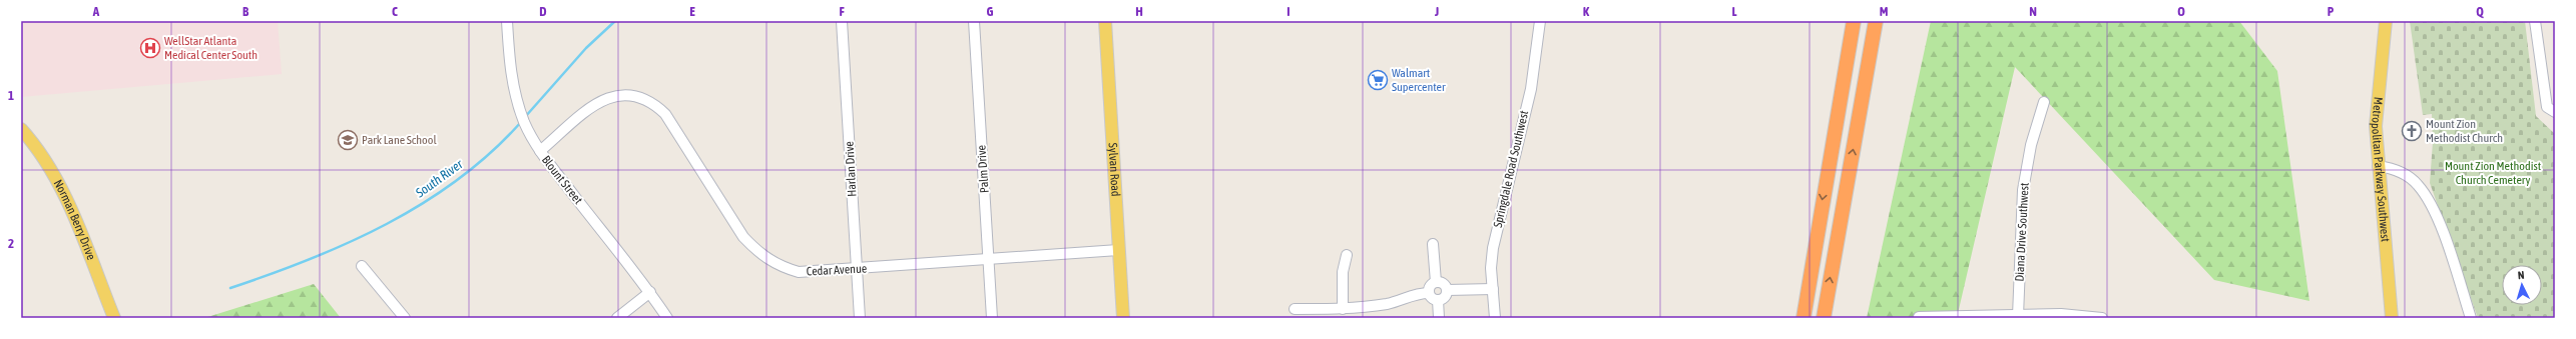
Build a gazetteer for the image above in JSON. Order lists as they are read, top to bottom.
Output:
{
  "streets": {
    "main road": ["Metropolitan Parkway Southwest", "Sylvan Road", "Norman Berry Drive"],
    "street": [
      "Harlan Drive",
      "Palm Drive",
      "Springdale Road Southwest",
      "Blount Street",
      "Diana Drive Southwest",
      "Cedar Avenue"
    ]
  },
  "crossings": [
    ["Harlan Drive", "Cedar Avenue"],
    ["Palm Drive", "Cedar Avenue"],
    ["Sylvan Road", "Cedar Avenue"],
    ["Blount Street", "Cedar Avenue"]
  ],
  "water": ["South River"],
  "parks": ["Mount Zion Methodist Church Cemetery"],
  "places": {
    "hospital": ["WellStar Atlanta Medical Center South"],
    "supermarket": ["Walmart Supercenter"],
    "church": ["Mount Zion Methodist Church"],
    "school or university": ["Park Lane School"]
  },
  "north": "top",
  "grid": {
    "columns": [
      "A",
      "B",
      "C",
      "D",
      "E",
      "F",
      "G",
      "H",
      "I",
      "J",
      "K",
      "L",
      "M",
      "N",
      "O",
      "P",
      "Q"
    ],
    "rows": ["1", "2"]
  }
}
